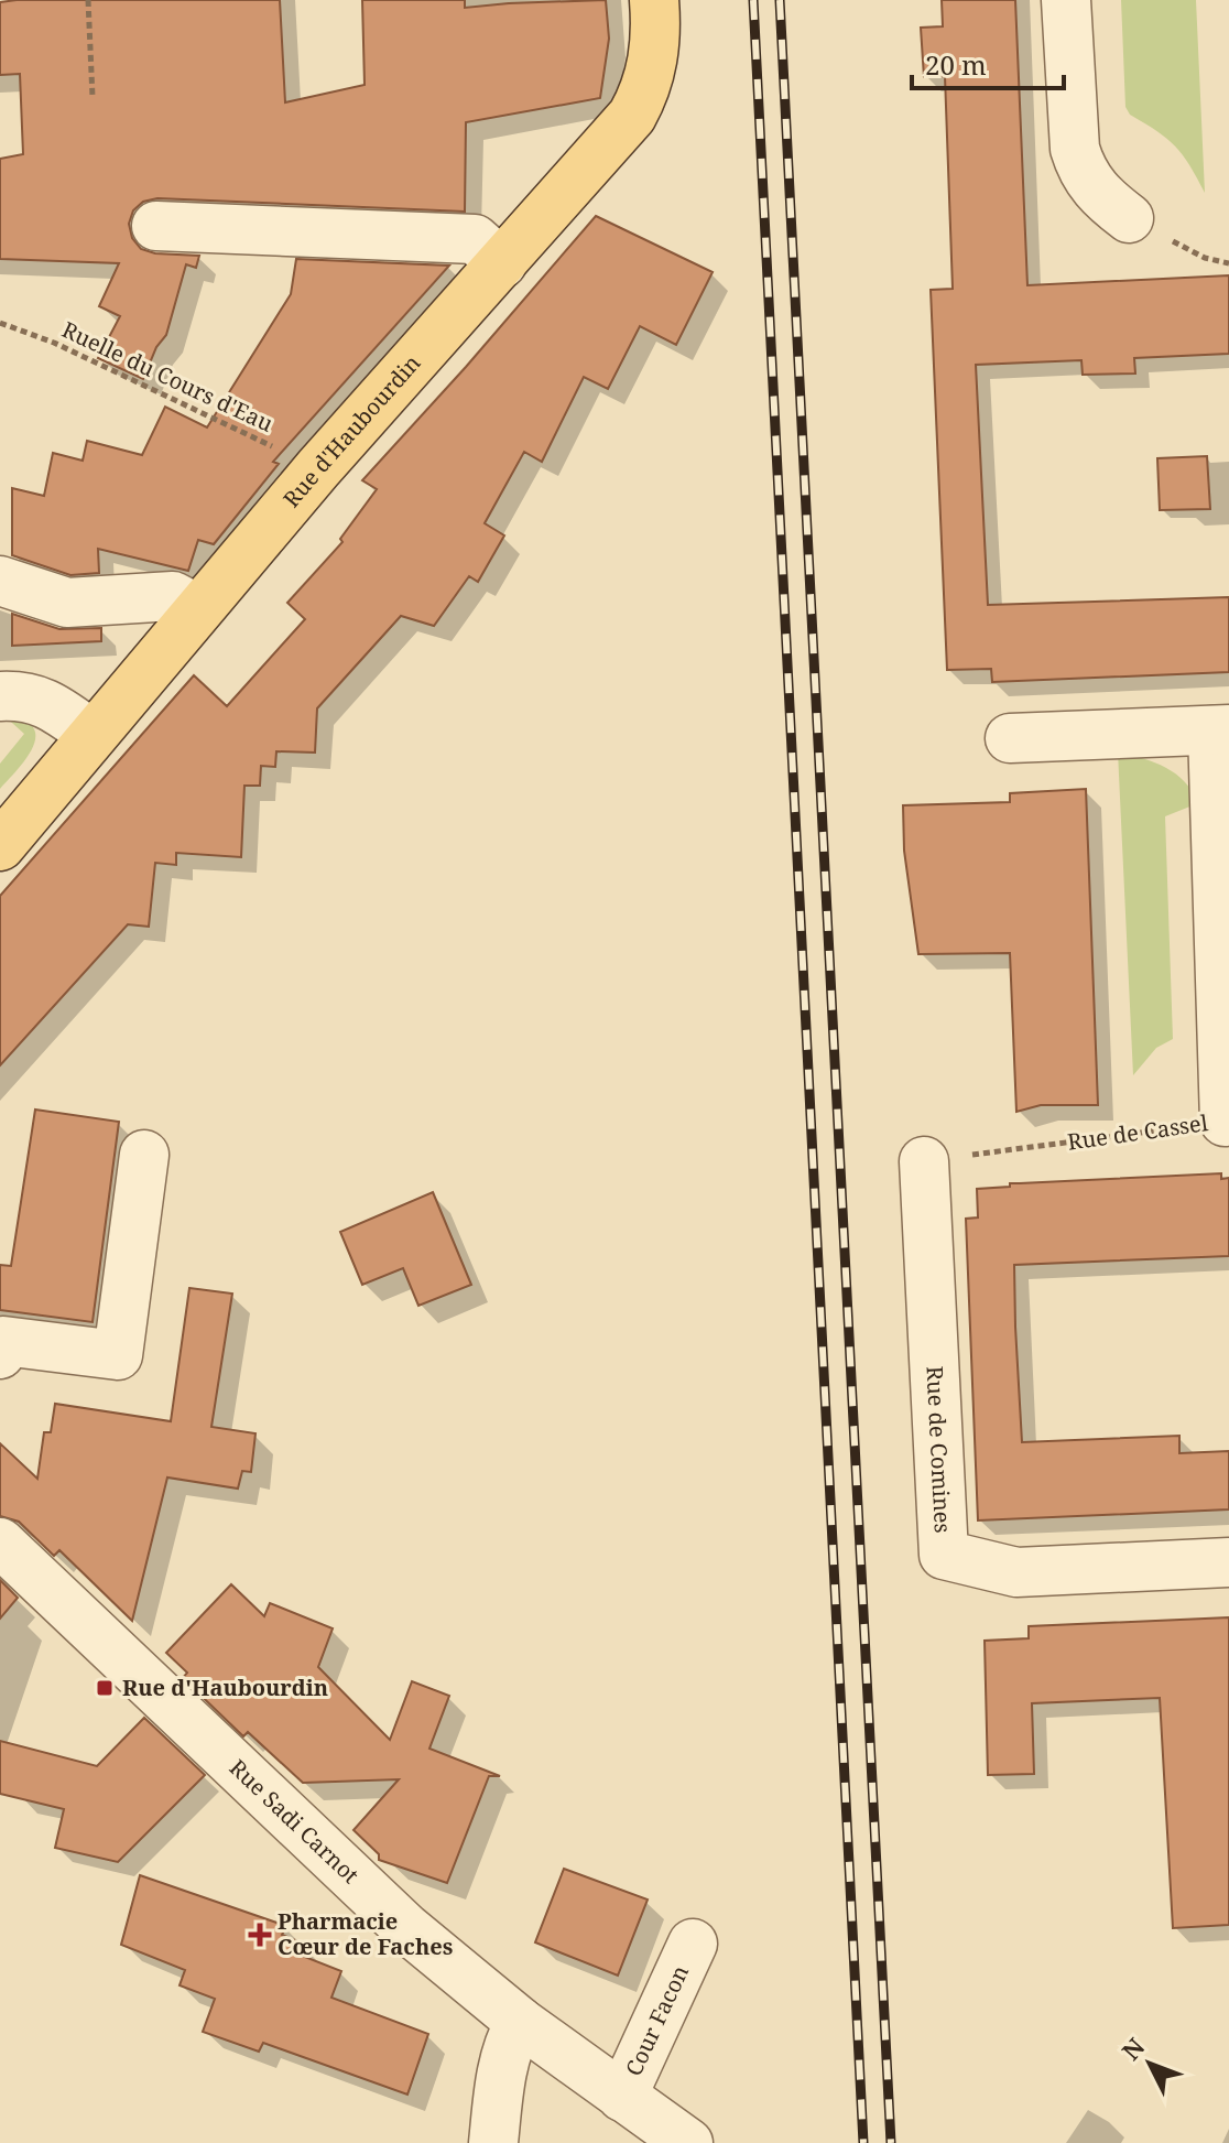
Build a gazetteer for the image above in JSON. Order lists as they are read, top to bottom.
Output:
{
  "streets": {
    "main road": ["Rue d'Haubourdin"],
    "street": [
      "Rue de Cassel",
      "Rue de Comines",
      "Rue Sadi Carnot",
      "Cour Facon"
    ],
    "path": ["Ruelle du Cours d'Eau"]
  },
  "crossings": [
    ["Ruelle du Cours d'Eau", "Rue d'Haubourdin"],
    ["Rue de Cassel", "Rue de Comines"],
    ["Rue Sadi Carnot", "Cour Facon"]
  ],
  "places": {
    "transit": ["Rue d'Haubourdin"],
    "health": ["Pharmacie Cœur de Faches"]
  },
  "scale_bar": "20 m",
  "north": "top left"
}
